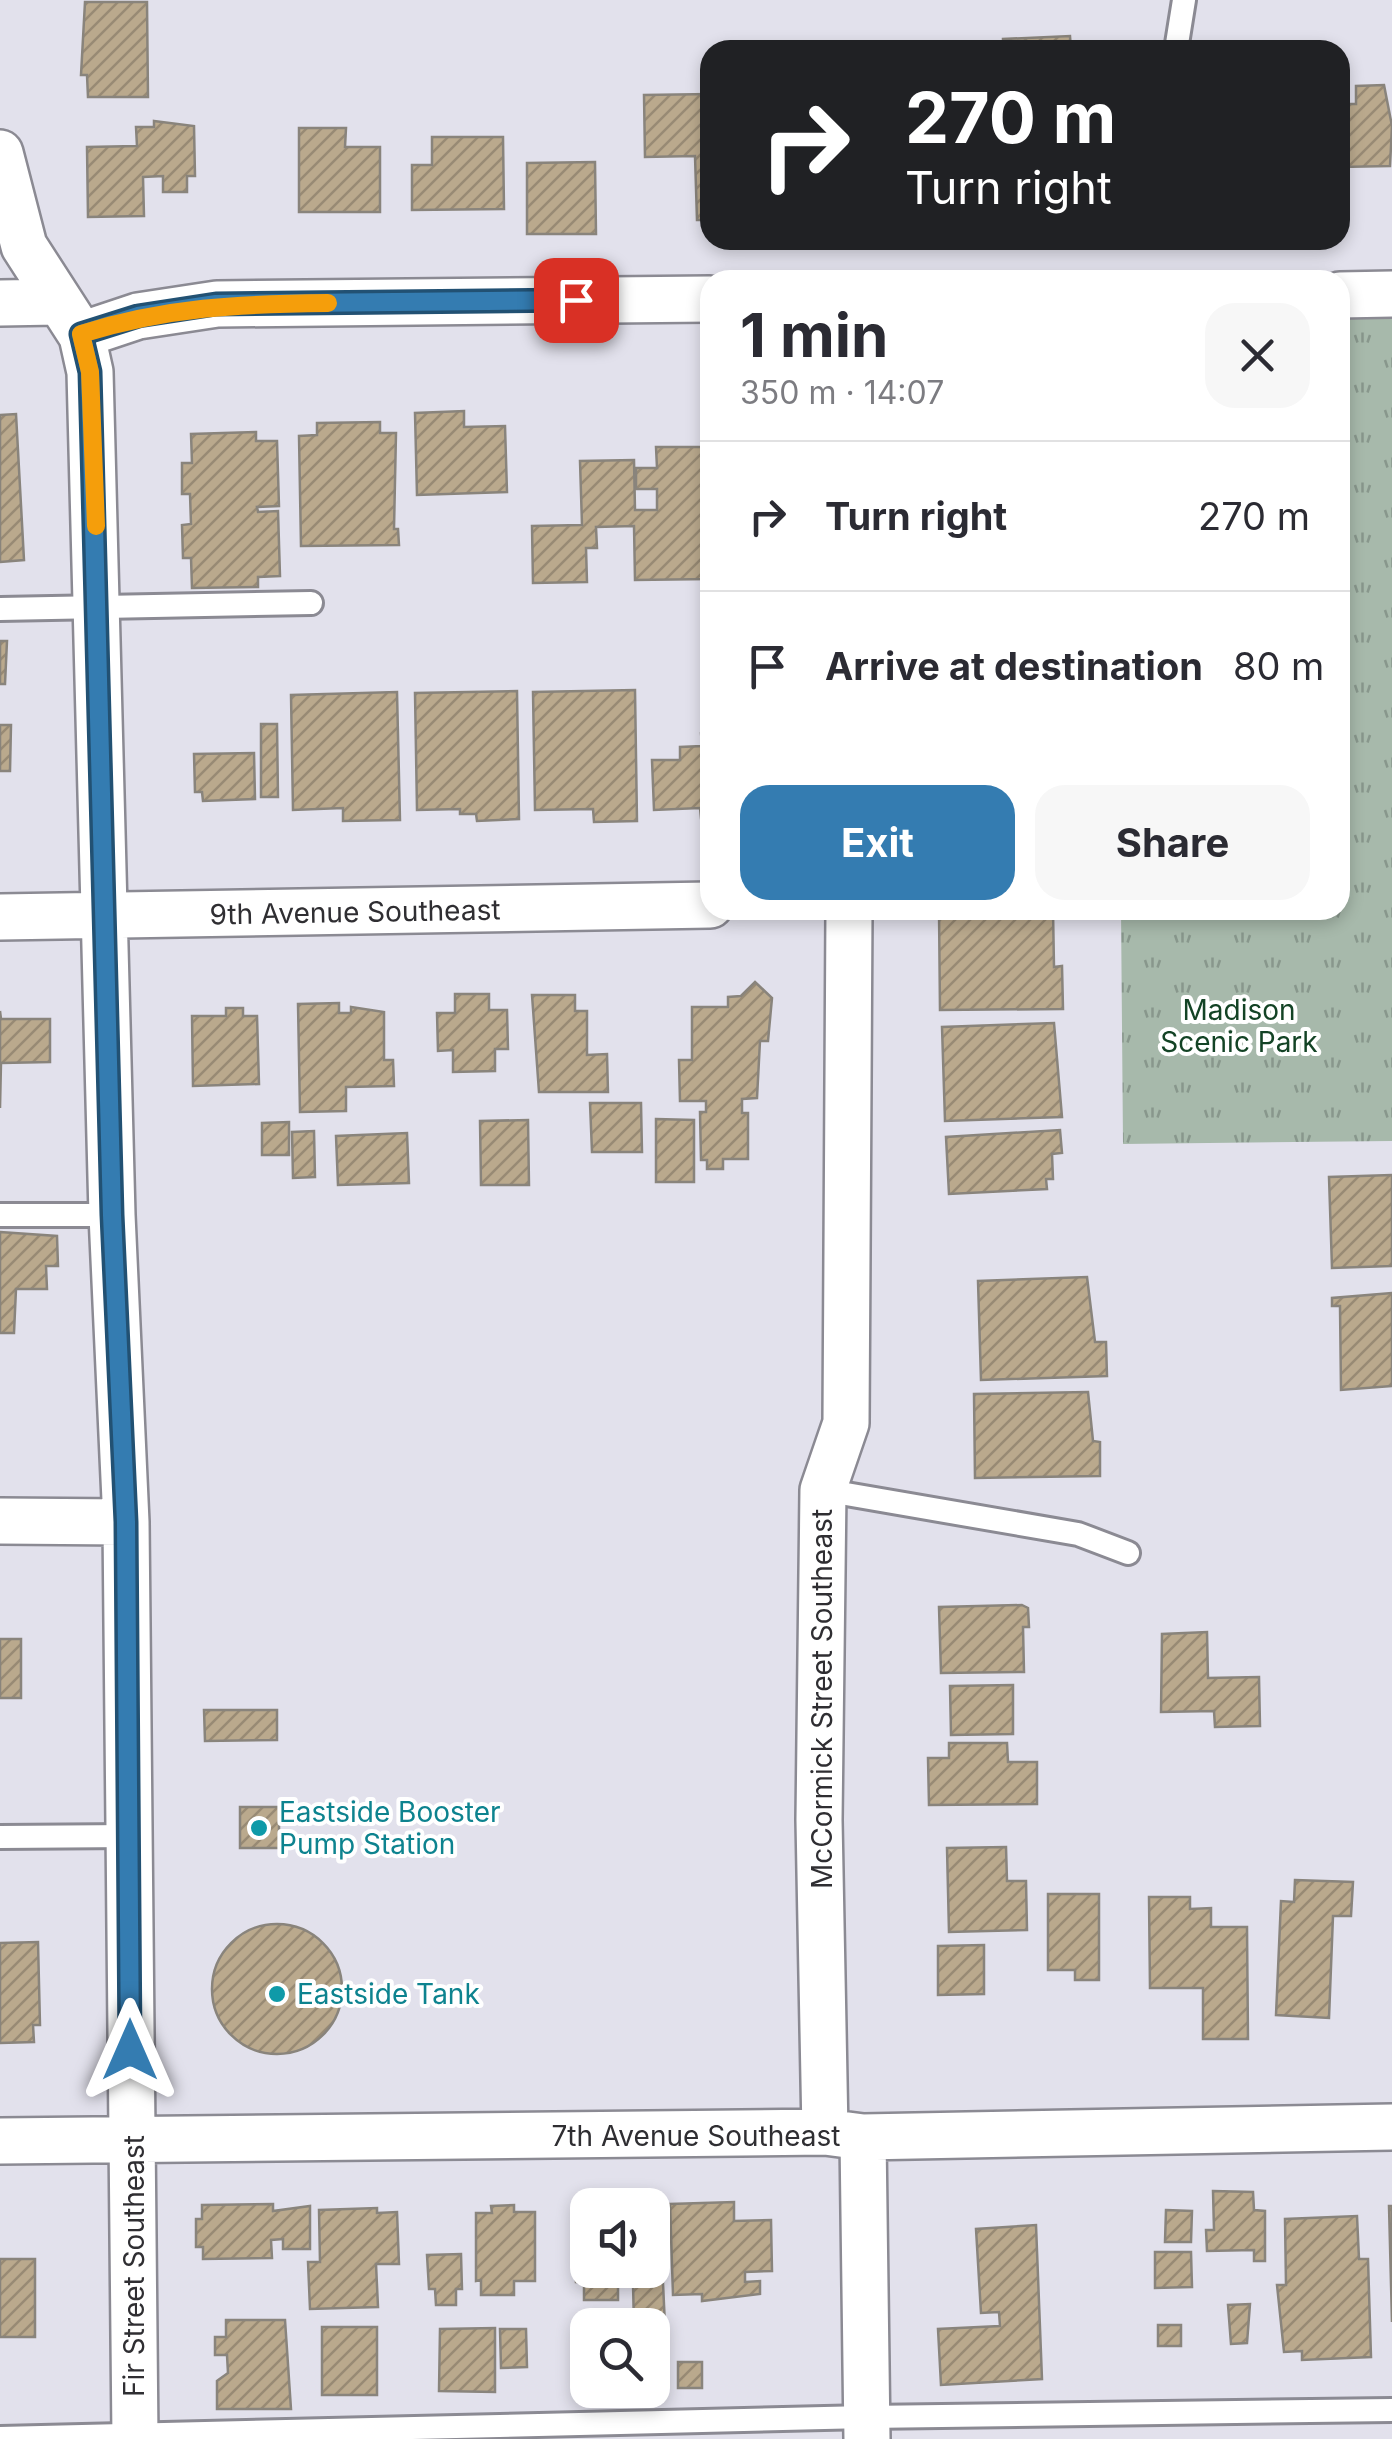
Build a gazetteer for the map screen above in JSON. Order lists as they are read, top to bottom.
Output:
{
  "streets": {
    "street": [
      "9th Avenue Southeast",
      "McCormick Street Southeast",
      "7th Avenue Southeast",
      "Fir Street Southeast"
    ]
  },
  "crossings": [
    ["9th Avenue Southeast", "Fir Street Southeast"],
    ["McCormick Street Southeast", "7th Avenue Southeast"],
    ["7th Avenue Southeast", "Fir Street Southeast"]
  ],
  "parks": ["Madison Scenic Park"],
  "places": ["Eastside Booster Pump Station", "Eastside Tank"],
  "page": {
    "turn": ["270 m", "Turn right"],
    "heading": ["1 min", "350 m · 14:07"],
    "list": [
      {
        "name": "Turn right",
        "value": "270 m"
      },
      {
        "name": "Arrive at destination",
        "value": "80 m"
      }
    ],
    "buttons": ["Exit", "Share"]
  }
}
